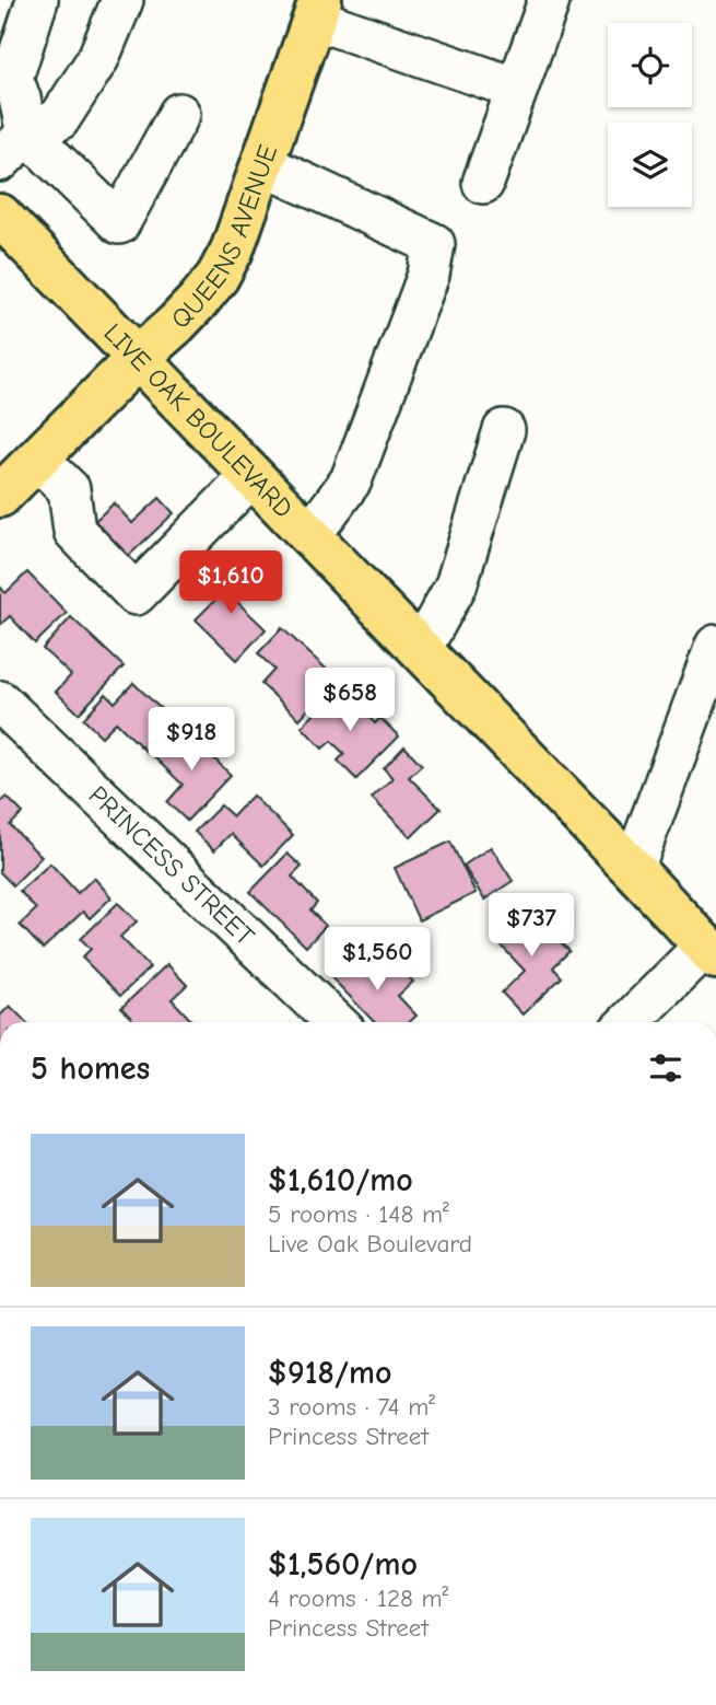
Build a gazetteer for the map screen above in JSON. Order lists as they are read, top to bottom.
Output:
{
  "streets": {
    "main road": ["QUEENS AVENUE", "LIVE OAK BOULEVARD"],
    "street": ["PRINCESS STREET"]
  },
  "crossings": [
    ["QUEENS AVENUE", "LIVE OAK BOULEVARD"]
  ],
  "page": {
    "price": [
      "$1,610",
      "$658",
      "$918",
      "$737",
      "$1,560"
    ],
    "heading": "5 homes",
    "list": [
      {
        "name": "$1,610/mo",
        "note": "5 rooms · 148 m² · Live Oak Boulevard"
      },
      {
        "name": "$918/mo",
        "note": "3 rooms · 74 m² · Princess Street"
      },
      {
        "name": "$1,560/mo",
        "note": "4 rooms · 128 m² · Princess Street"
      }
    ]
  }
}
